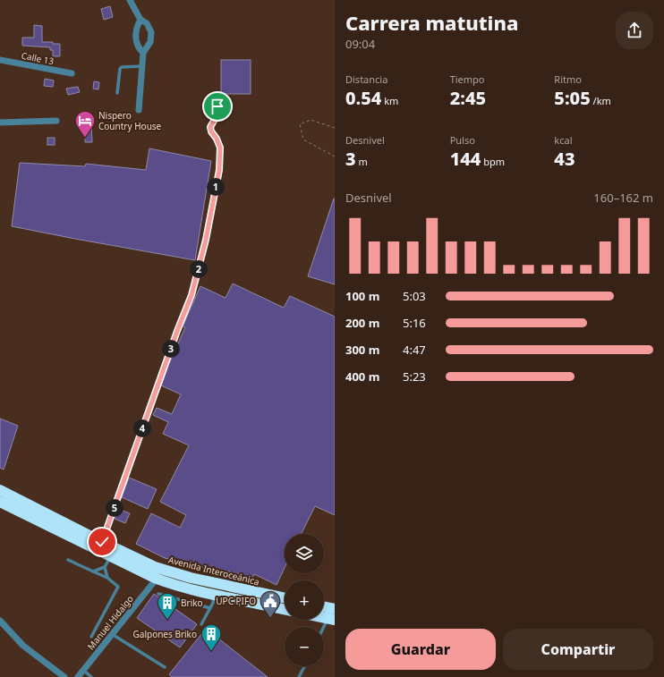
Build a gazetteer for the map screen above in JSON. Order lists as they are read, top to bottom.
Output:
{
  "streets": {
    "highway": ["Avenida Interoceánica"],
    "street": ["Calle 13", "Manuel Hidalgo"]
  },
  "places": {
    "hotel": ["Nispero Country House"],
    "public building": ["UPC PIFO"],
    "building": ["Briko", "Galpones Briko"]
  },
  "page": {
    "heading": ["Carrera matutina", "09:04"],
    "stats": [
      ["Distancia", "0.54 km"],
      ["Tiempo", "2:45"],
      ["Ritmo", "5:05 /km"],
      ["Desnivel", "3 m"],
      ["Pulso", "144 bpm"],
      ["kcal", "43"]
    ],
    "pins": [
      "1",
      "2",
      "3",
      "4",
      "5"
    ],
    "chart": ["Desnivel", "160–162 m"],
    "list": [
      {
        "name": "100 m",
        "note": "5:03"
      },
      {
        "name": "200 m",
        "note": "5:16"
      },
      {
        "name": "300 m",
        "note": "4:47"
      },
      {
        "name": "400 m",
        "note": "5:23"
      }
    ],
    "map_buttons": ["+", "−"],
    "buttons": ["Guardar", "Compartir"]
  }
}
